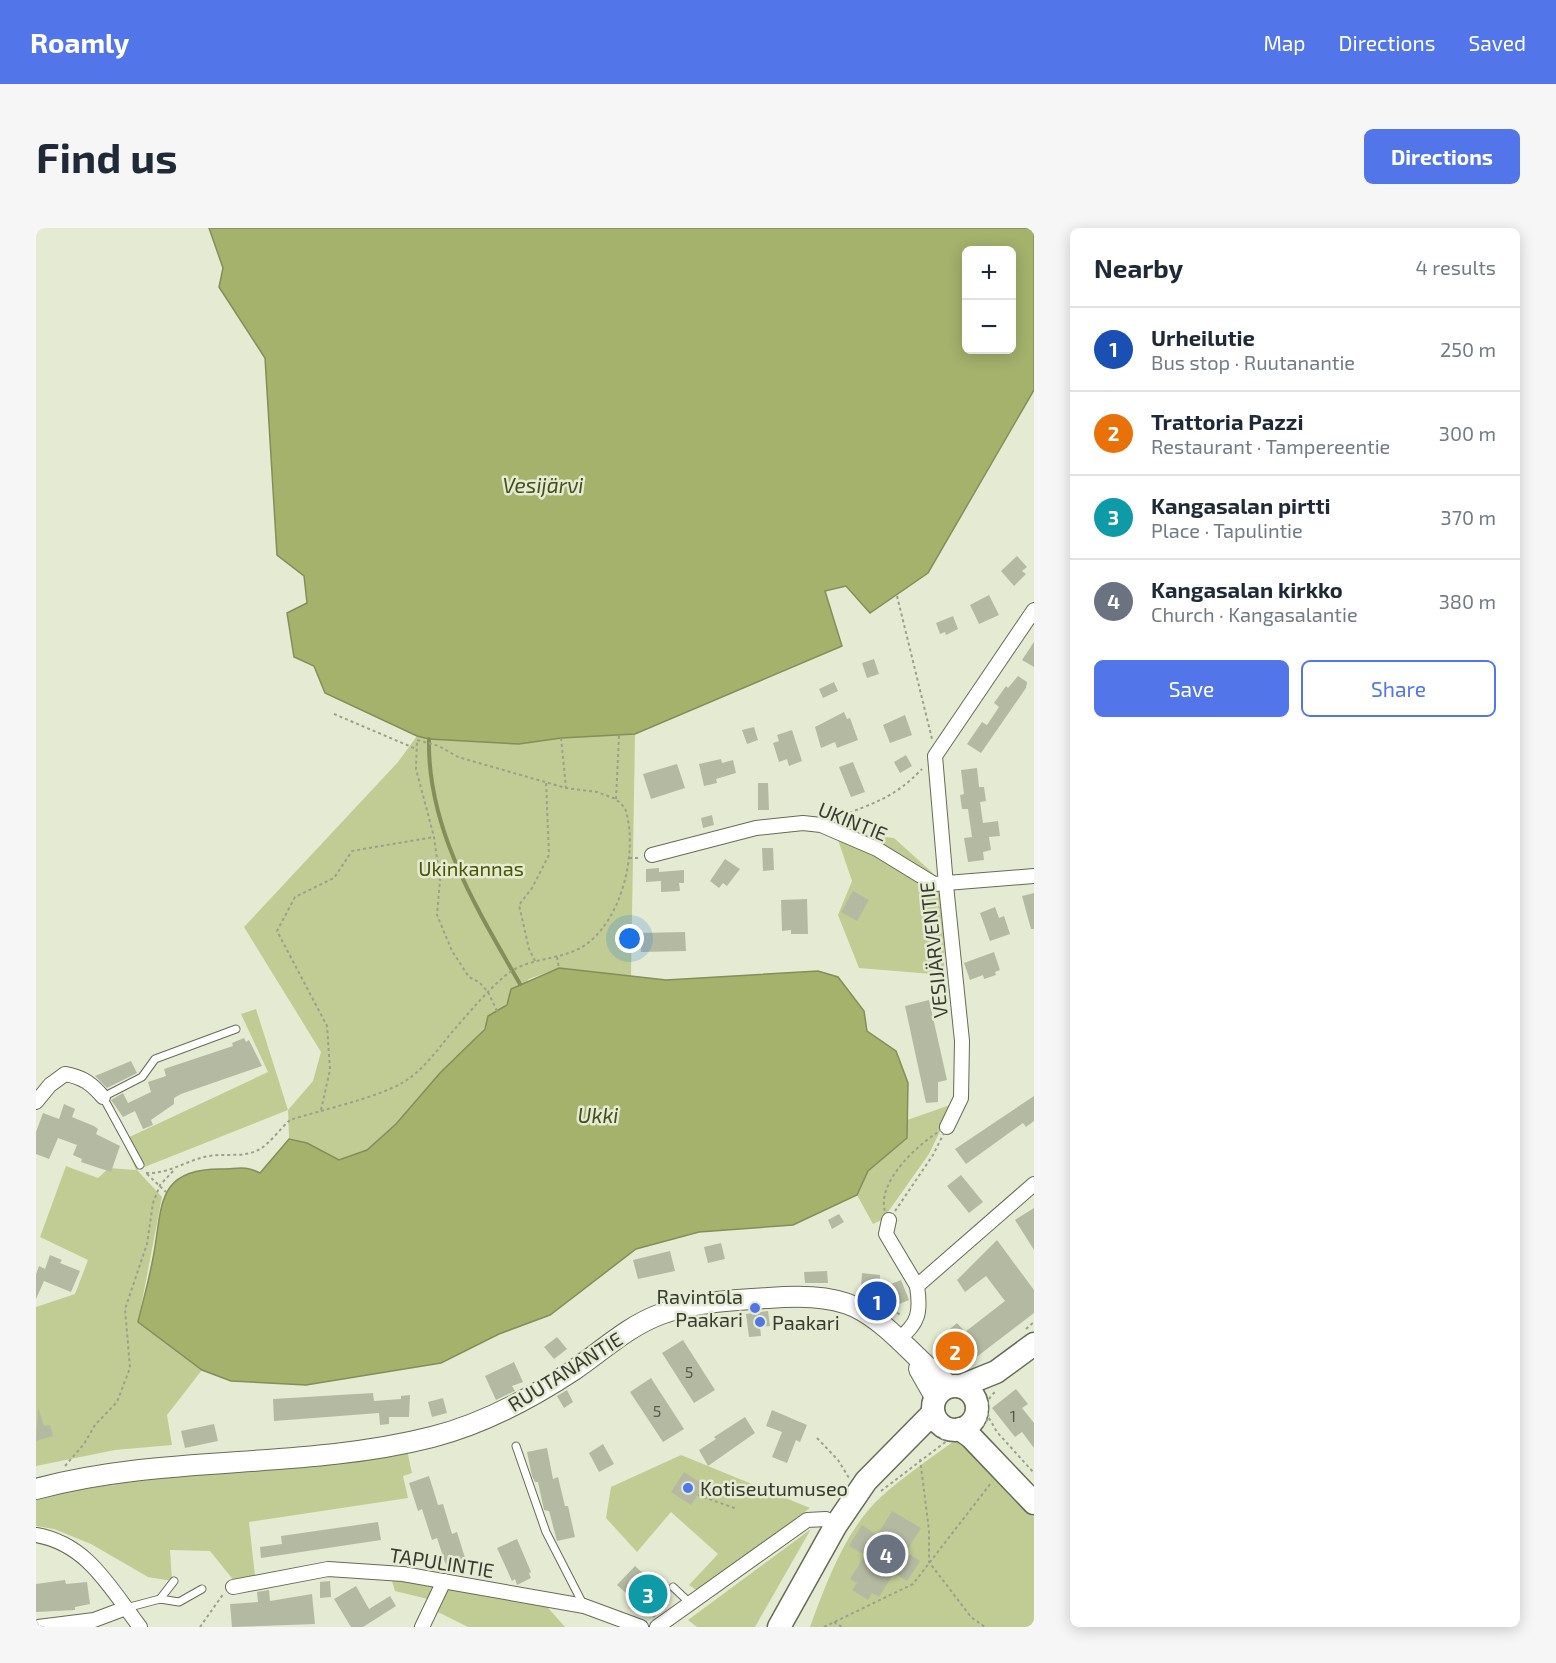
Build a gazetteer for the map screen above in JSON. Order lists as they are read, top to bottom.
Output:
{
  "streets": {
    "main road": ["RUUTANANTIE"],
    "street": ["UKINTIE", "VESIJÄRVENTIE", "TAPULINTIE"]
  },
  "crossings": [
    ["UKINTIE", "VESIJÄRVENTIE"]
  ],
  "water": ["Vesijärvi", "Ukki"],
  "parks": ["Ukinkannas"],
  "places": ["Ravintola Paakari", "Paakari", "Kotiseutumuseo"],
  "house_numbers": ["5", "5", "1"],
  "page": {
    "header": "Roamly",
    "nav": ["Map", "Directions", "Saved"],
    "buttons": [
      "Directions",
      ["Save", "Share"]
    ],
    "title": "Find us",
    "heading": ["Nearby", "4 results"],
    "map_buttons": ["+", "−"],
    "list": [
      {
        "mark": "1",
        "name": "Urheilutie",
        "note": "Bus stop · Ruutanantie",
        "value": "250 m"
      },
      {
        "mark": "2",
        "name": "Trattoria Pazzi",
        "note": "Restaurant · Tampereentie",
        "value": "300 m"
      },
      {
        "mark": "3",
        "name": "Kangasalan pirtti",
        "note": "Place · Tapulintie",
        "value": "370 m"
      },
      {
        "mark": "4",
        "name": "Kangasalan kirkko",
        "note": "Church · Kangasalantie",
        "value": "380 m"
      }
    ],
    "pins": [
      "1",
      "2",
      "4",
      "3"
    ]
  }
}
